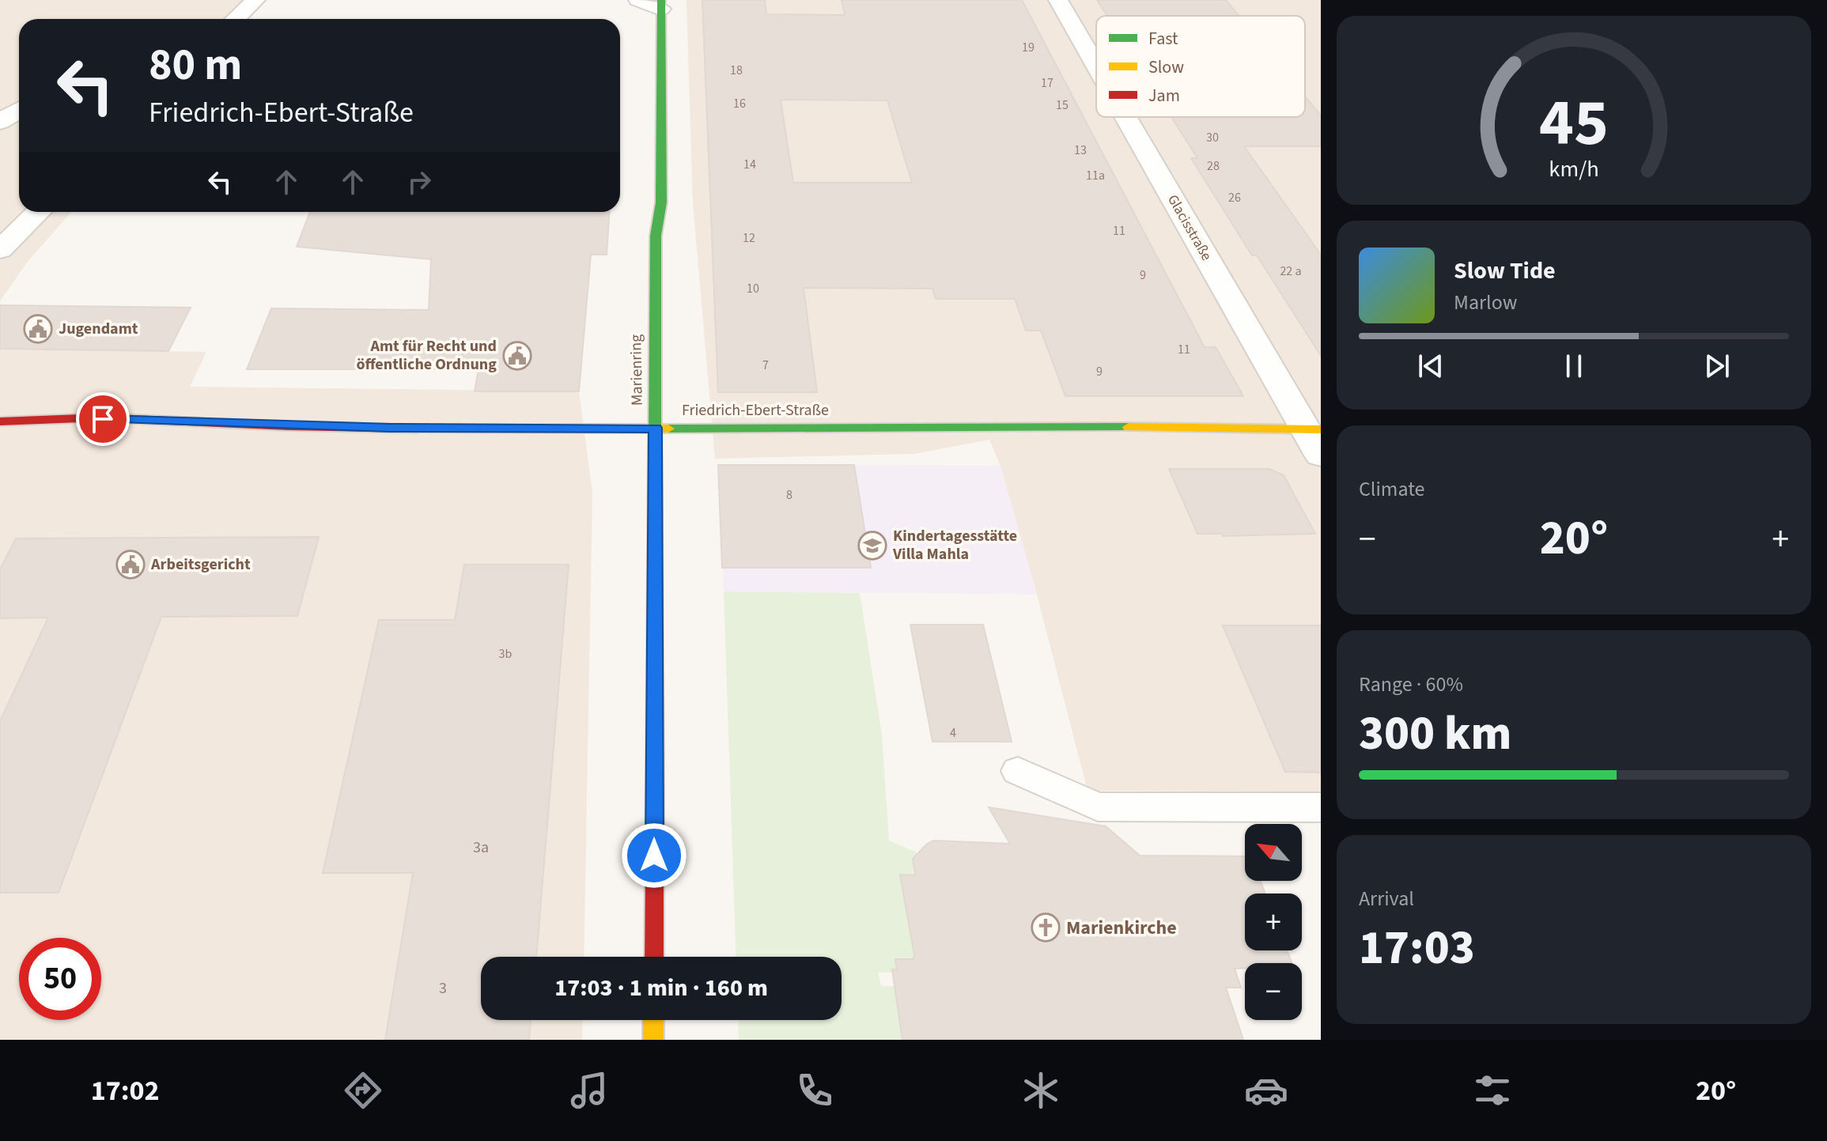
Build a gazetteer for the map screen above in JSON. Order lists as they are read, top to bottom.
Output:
{
  "streets": {
    "main road": ["Marienring", "Friedrich-Ebert-Straße"],
    "street": ["Glacisstraße"]
  },
  "crossings": [
    ["Glacisstraße", "Friedrich-Ebert-Straße"],
    ["Marienring", "Friedrich-Ebert-Straße"]
  ],
  "places": {
    "public building": ["Jugendamt", "Amt für Recht und öffentliche Ordnung", "Arbeitsgericht"],
    "school or university": ["Kindertagesstätte Villa Mahla"],
    "church": ["Marienkirche"]
  },
  "house_numbers": [
    "19",
    "18",
    "17",
    "16",
    "15",
    "30",
    "13",
    "14",
    "28",
    "11a",
    "26",
    "11",
    "12",
    "22 a",
    "9",
    "10",
    "11",
    "7",
    "9",
    "8",
    "3b",
    "4",
    "3a",
    "3"
  ],
  "legend": ["Fast", "Slow", "Jam"],
  "north": "top left",
  "page": {
    "turn": ["80 m", "Friedrich-Ebert-Straße"],
    "song": ["Slow Tide", "Marlow"],
    "tile": [
      "Climate",
      ["Range · 60%", "300 km"],
      ["Arrival", "17:03"]
    ],
    "heat": ["−", "20°", "+"],
    "map_buttons": ["+", "−"],
    "limit": "50",
    "trip": "17:03 · 1 min · 160 m",
    "tabs": ["17:02", "20°"],
    "gauge": ["45", "km/h"]
  }
}
